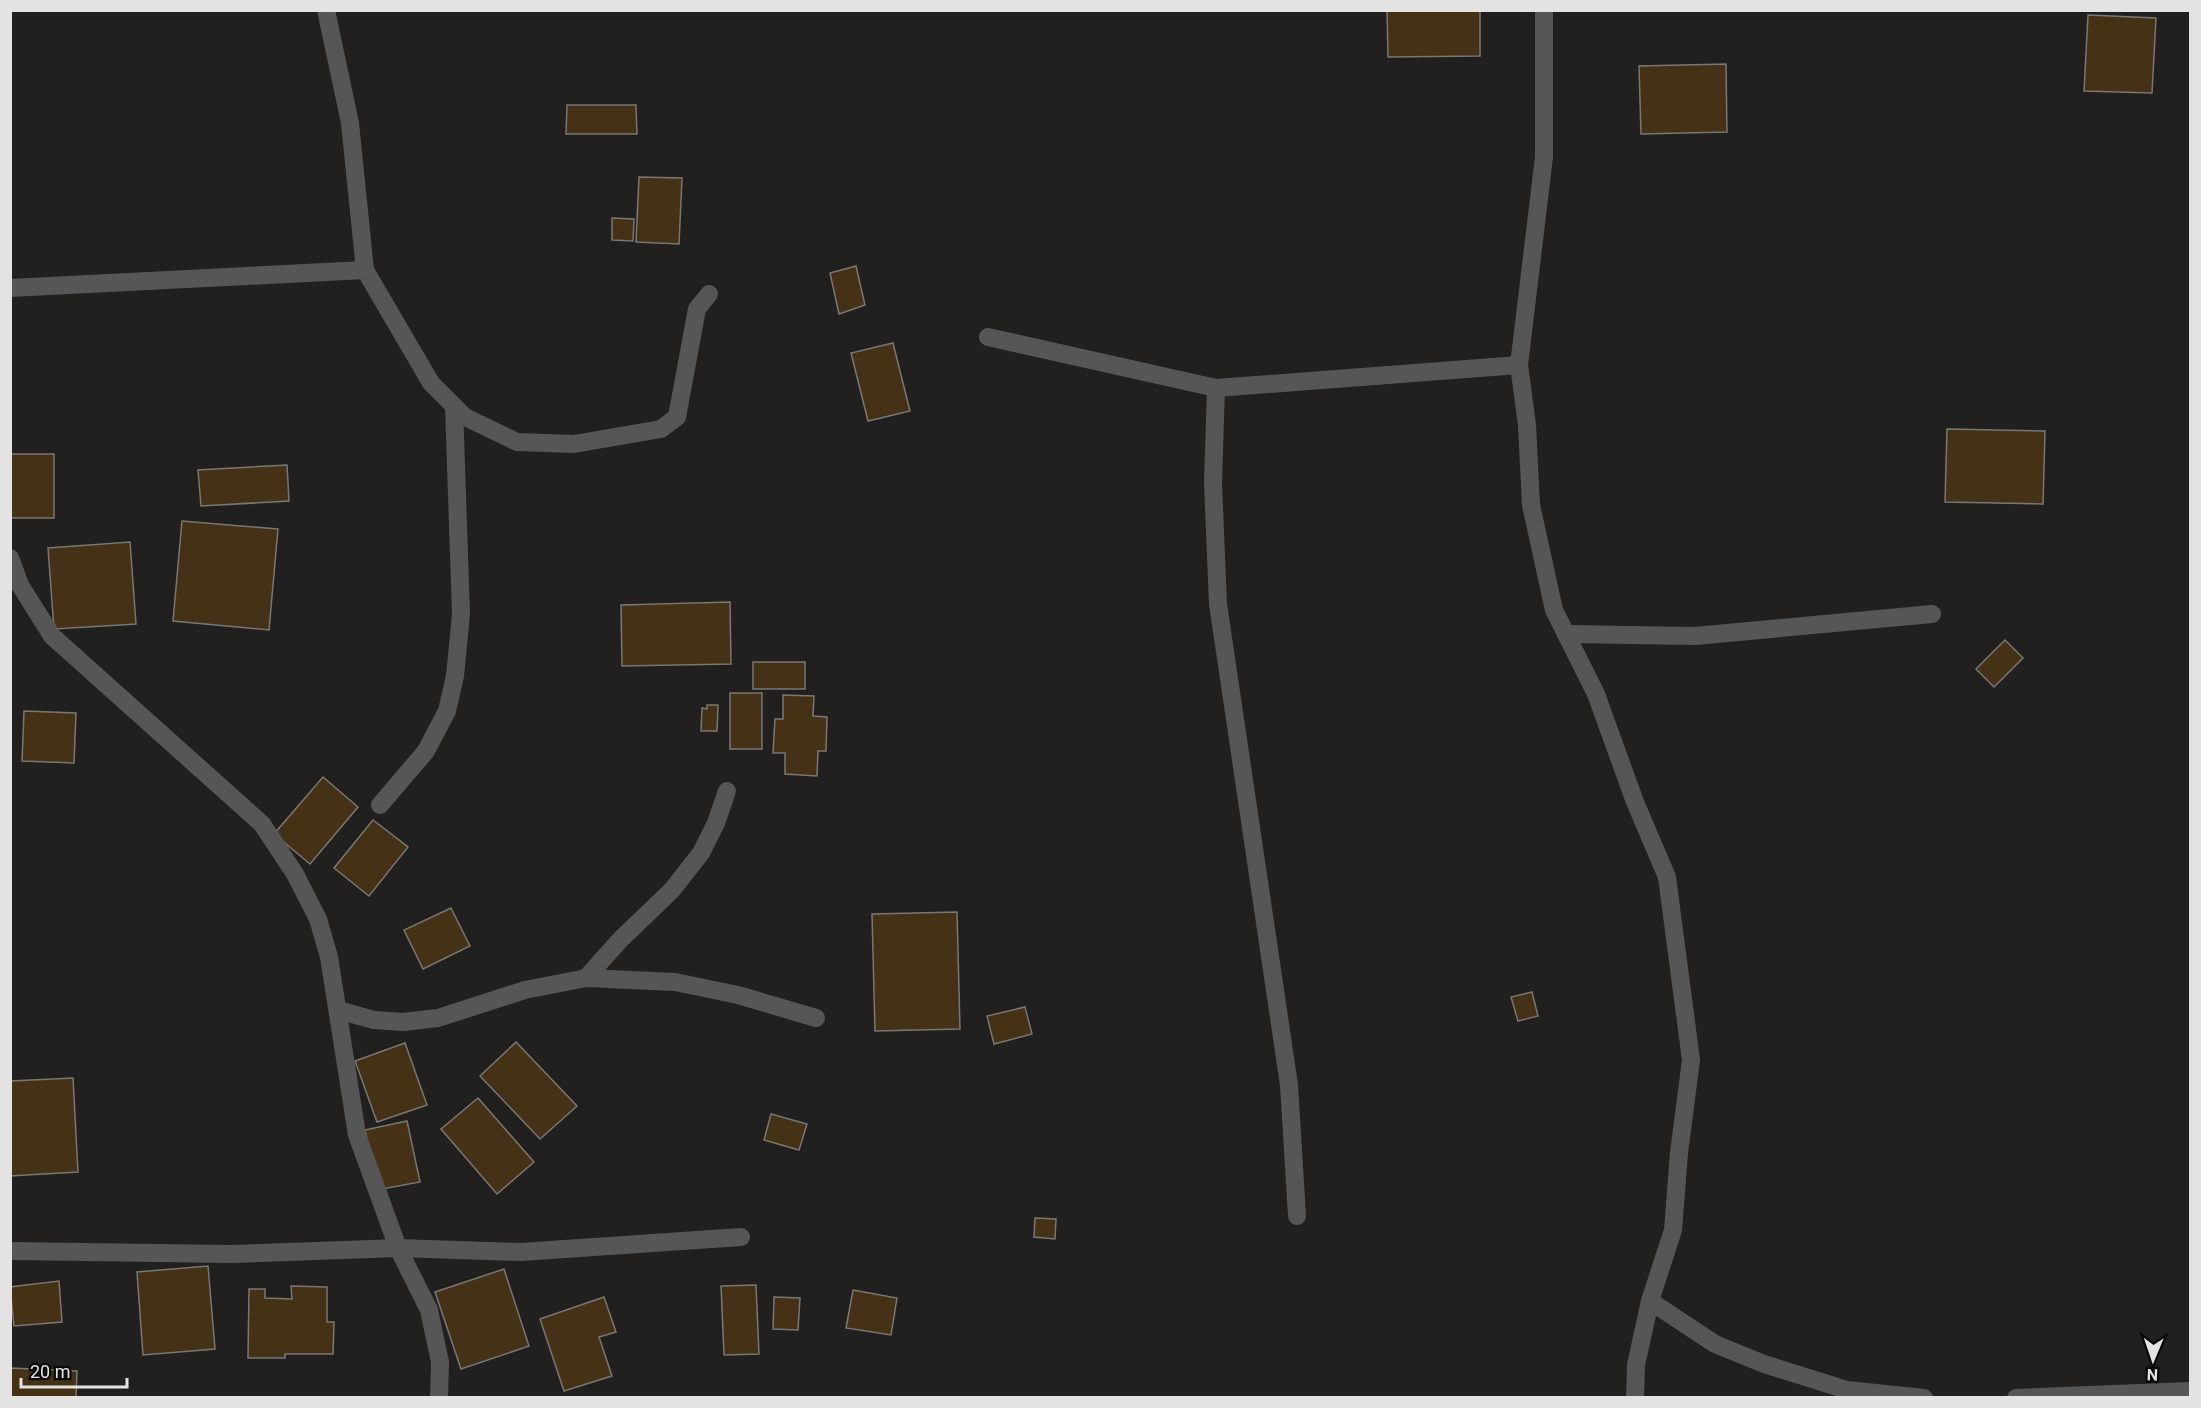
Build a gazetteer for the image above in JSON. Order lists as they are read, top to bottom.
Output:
{
  "scale_bar": "20 m",
  "north": "bottom"
}
